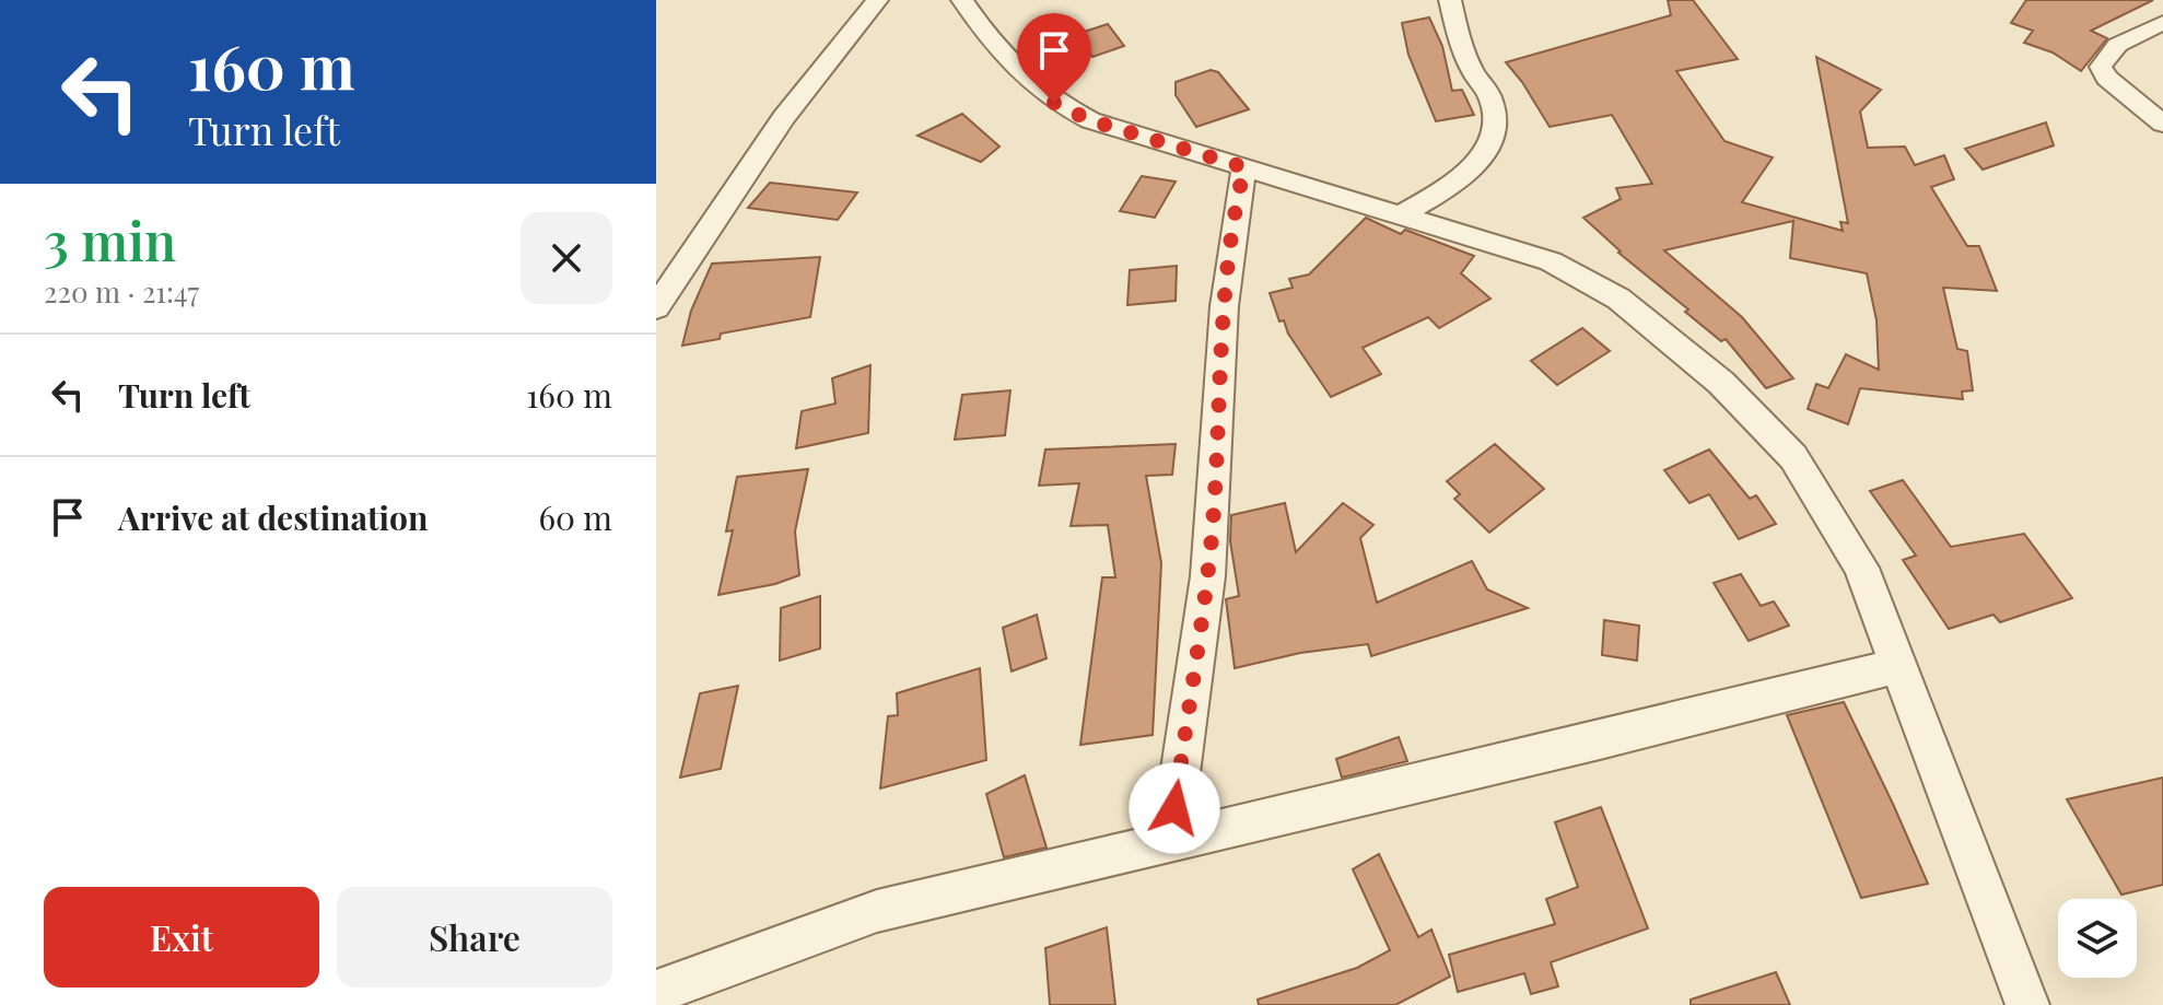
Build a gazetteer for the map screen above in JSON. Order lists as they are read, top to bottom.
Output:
{
  "page": {
    "turn": ["160 m", "Turn left"],
    "heading": ["3 min", "220 m · 21:47"],
    "list": [
      {
        "name": "Turn left",
        "value": "160 m"
      },
      {
        "name": "Arrive at destination",
        "value": "60 m"
      }
    ],
    "buttons": ["Exit", "Share"]
  }
}
